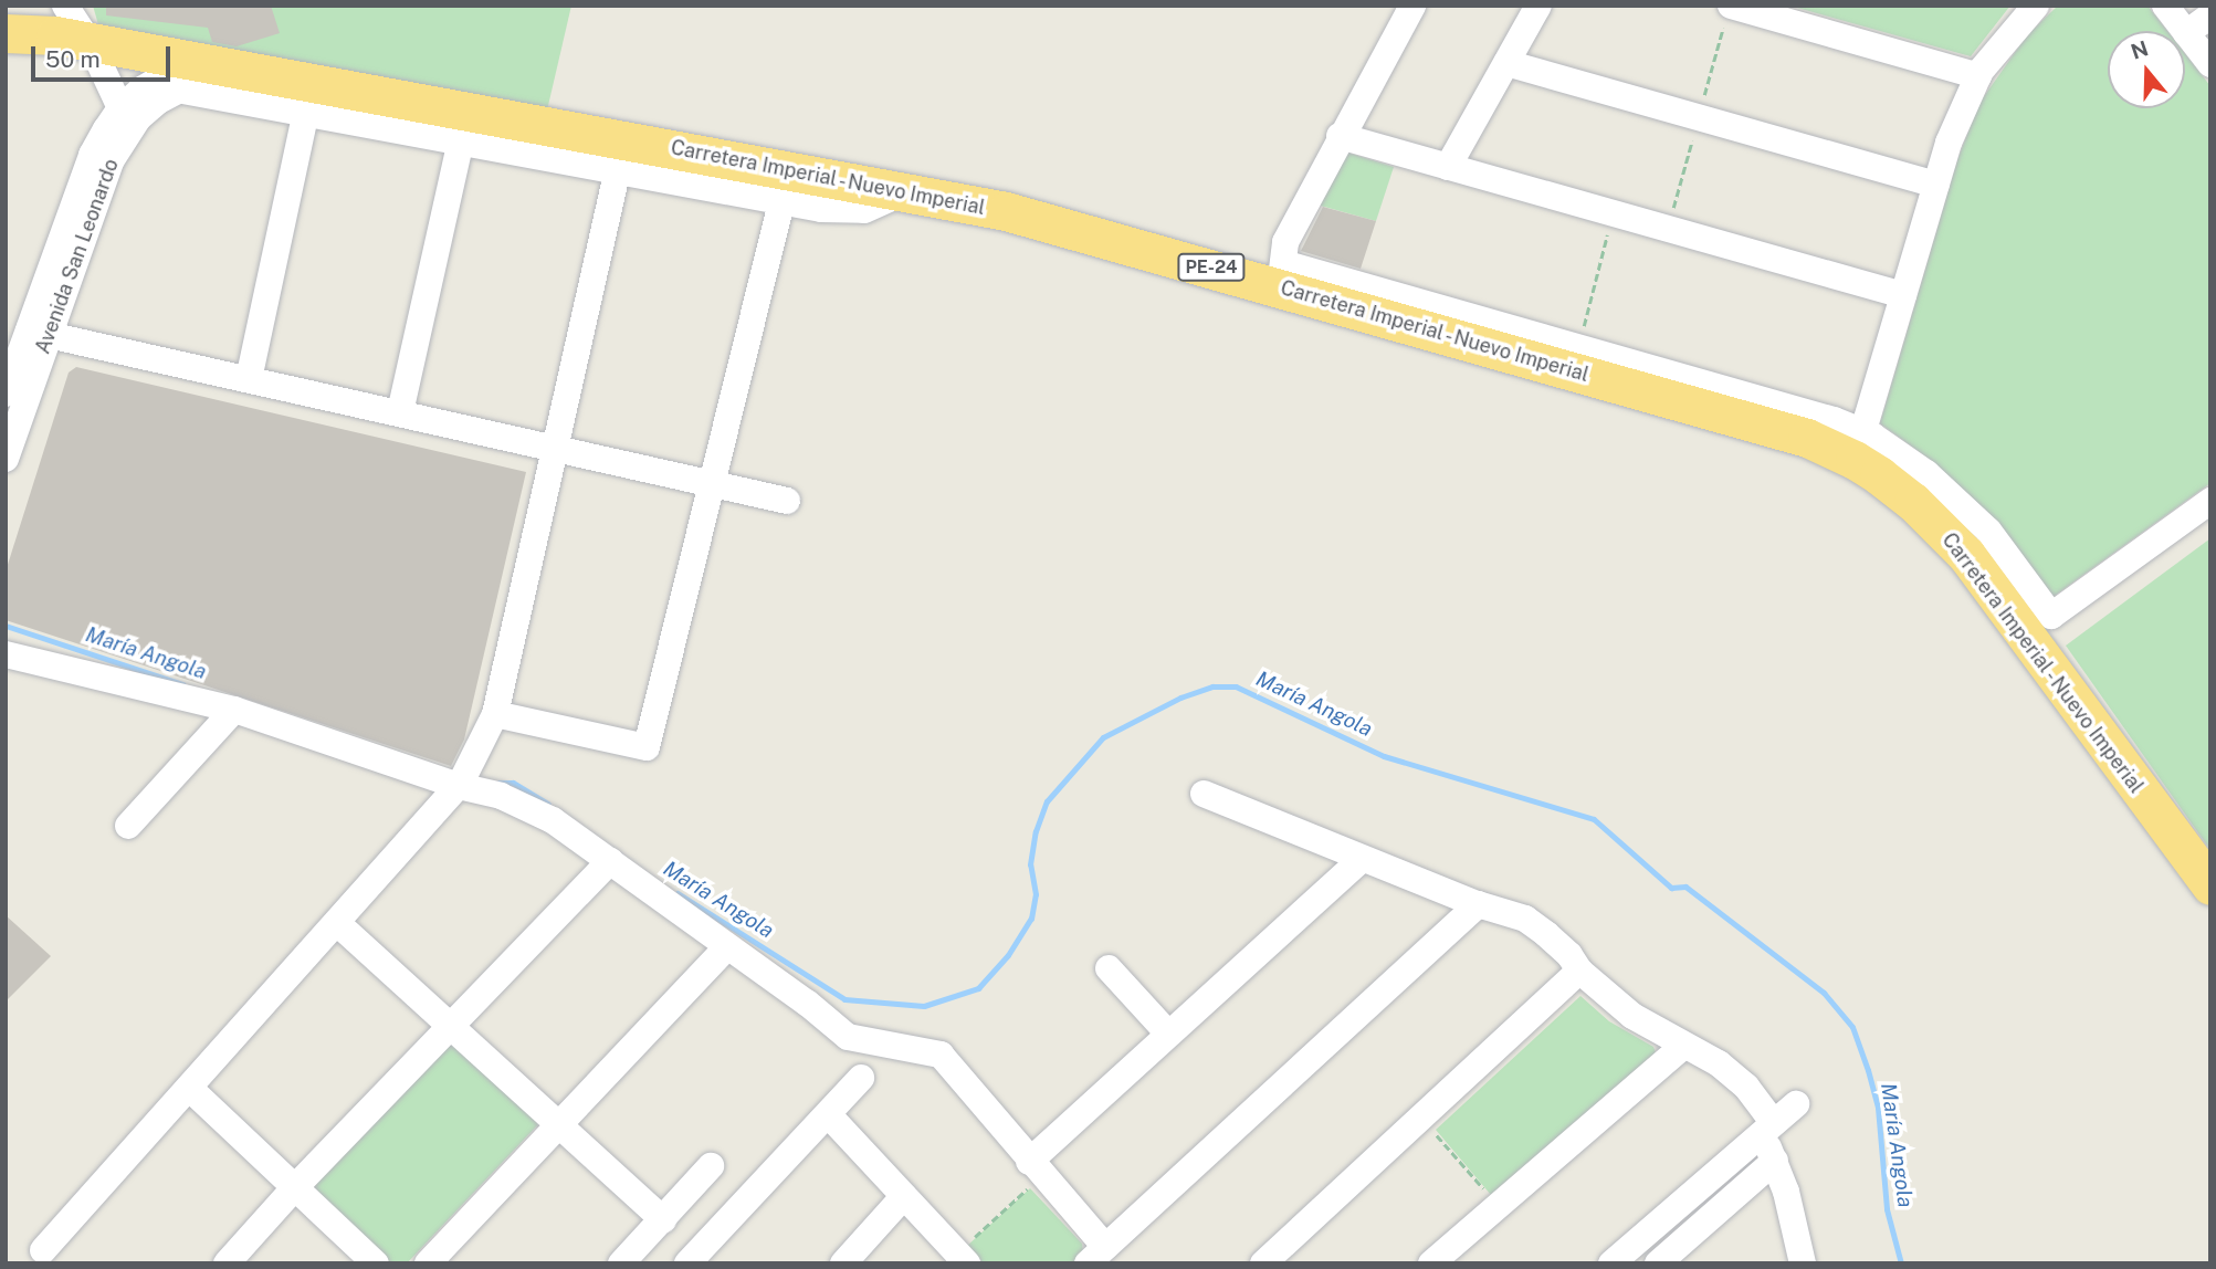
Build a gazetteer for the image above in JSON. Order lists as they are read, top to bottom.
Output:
{
  "streets": {
    "highway": ["Carretera Imperial - Nuevo Imperial", "PE-24"],
    "street": ["Avenida San Leonardo"]
  },
  "crossings": [
    ["Carretera Imperial - Nuevo Imperial", "Avenida San Leonardo"]
  ],
  "water": ["María Angola"],
  "scale_bar": "50 m",
  "north": "top"
}
